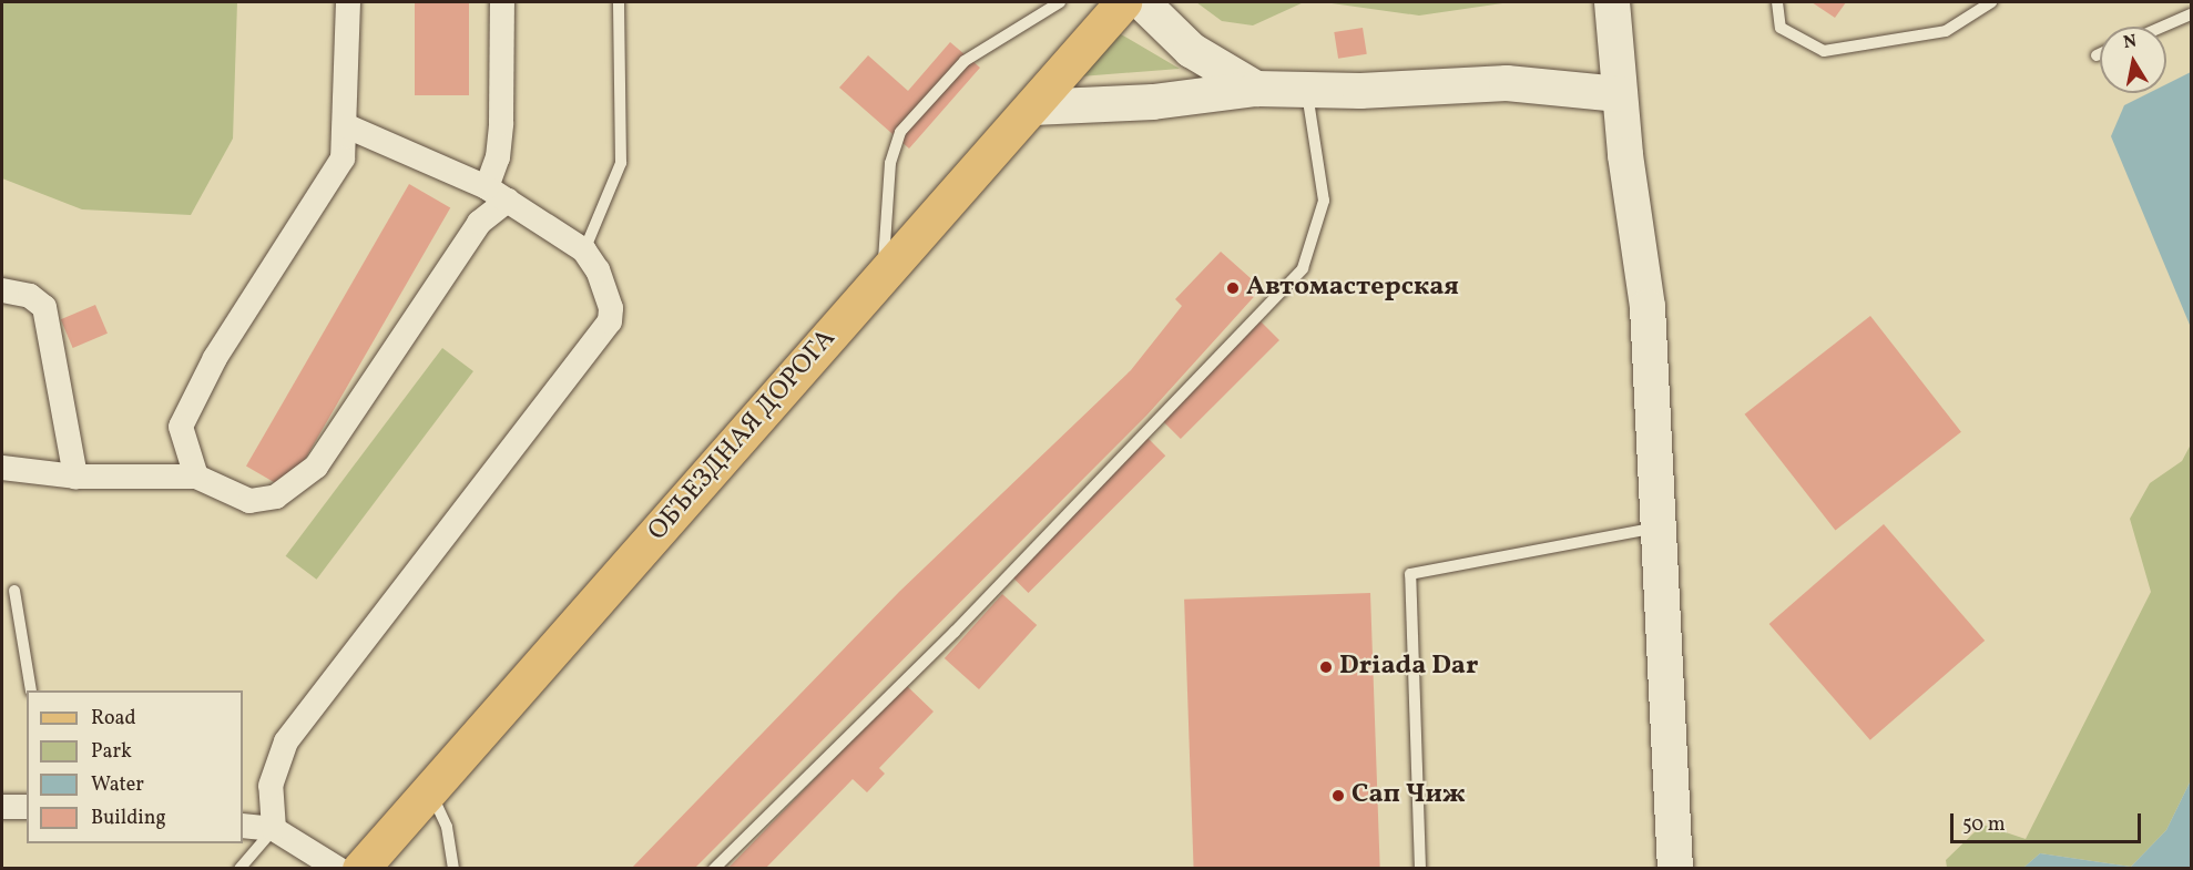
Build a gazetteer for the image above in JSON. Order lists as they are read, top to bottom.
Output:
{
  "streets": {
    "main road": ["ОБЪЕЗДНАЯ ДОРОГА"]
  },
  "places": ["Автомастерская", "Driada Dar", "Сап Чиж"],
  "legend": [
    "Road",
    "Park",
    "Water",
    "Building"
  ],
  "scale_bar": "50 m",
  "north": "top"
}
